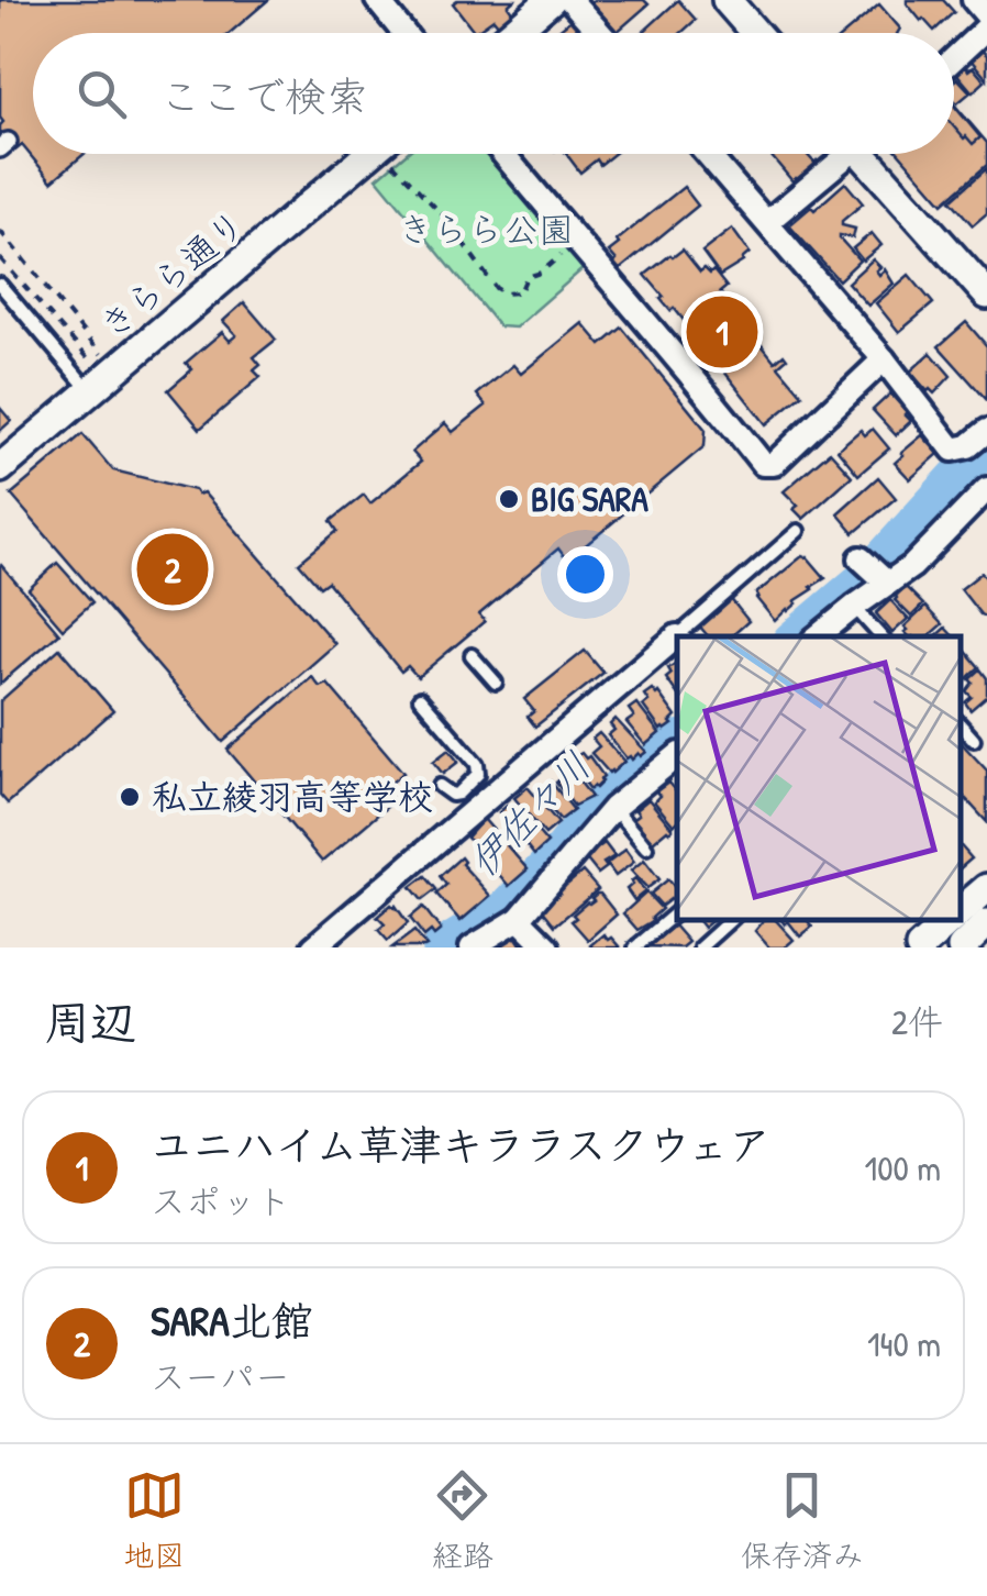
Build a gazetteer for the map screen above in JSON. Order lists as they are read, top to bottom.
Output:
{
  "streets": {
    "street": ["きらら通り"]
  },
  "water": ["伊佐々川"],
  "parks": ["きらら公園"],
  "places": ["BIG SARA", "私立綾羽高等学校"],
  "page": {
    "search": "ここで検索",
    "pins": ["1", "2"],
    "heading": ["周辺", "2件"],
    "list": [
      {
        "mark": "1",
        "name": "ユニハイム草津キララスクウェア",
        "note": "スポット",
        "value": "100 m"
      },
      {
        "mark": "2",
        "name": "SARA北館",
        "note": "スーパー",
        "value": "140 m"
      }
    ],
    "nav": ["地図", "経路", "保存済み"]
  }
}
